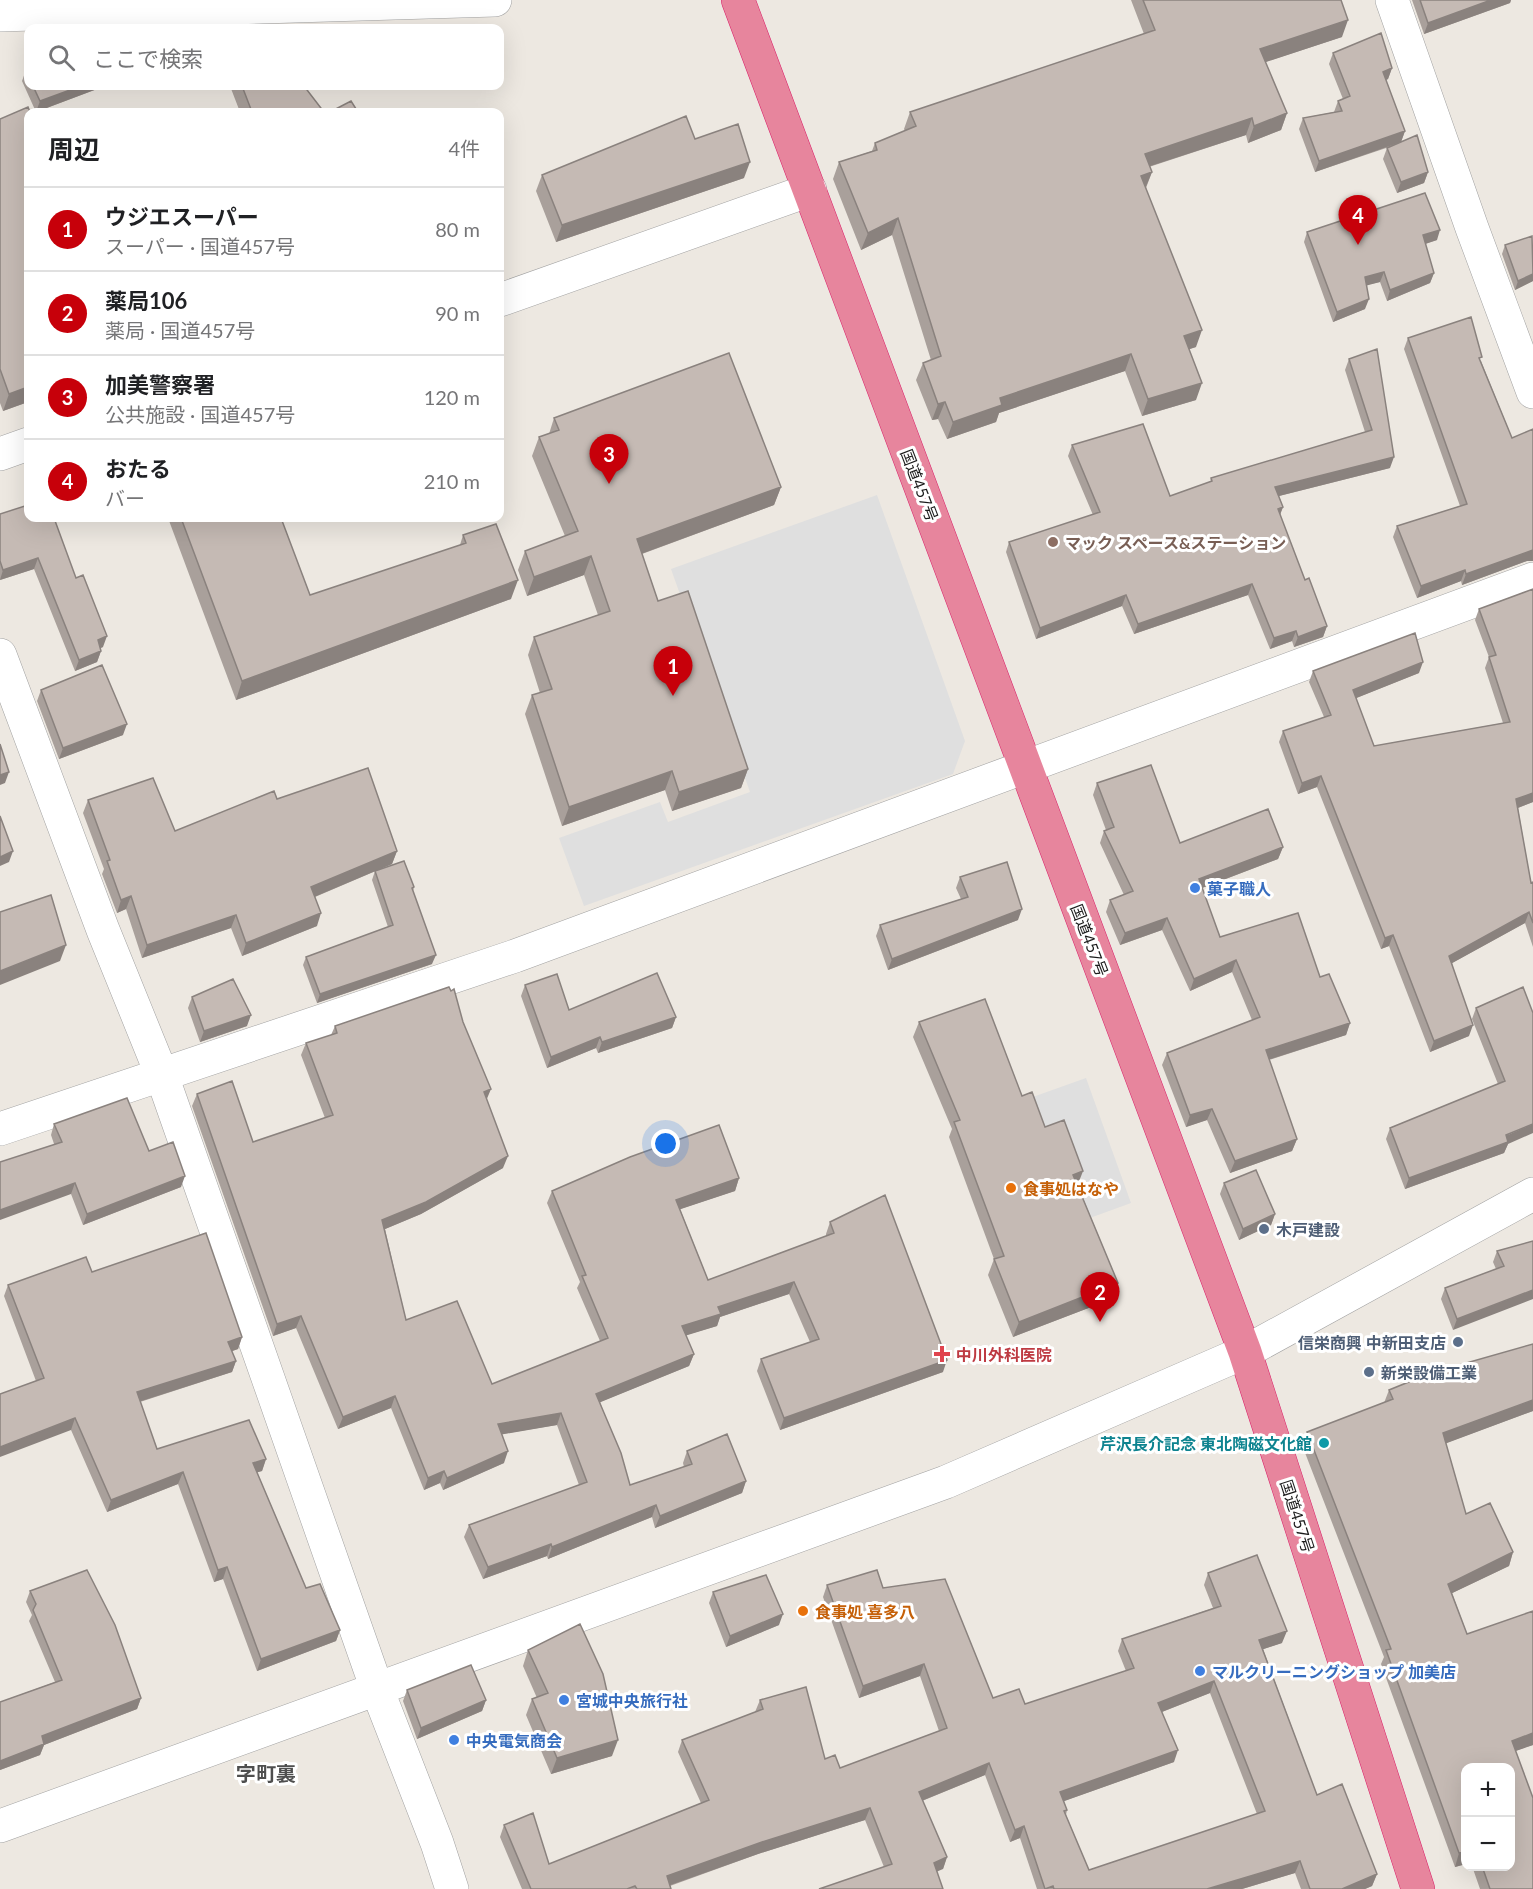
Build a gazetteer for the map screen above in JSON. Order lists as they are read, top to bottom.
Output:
{
  "streets": {
    "highway": ["国道457号"]
  },
  "districts": ["字町裏"],
  "places": {
    "other": [
      "マック スペース&ステーション",
      "菓子職人",
      "食事処はなや",
      "木戸建設",
      "信栄商興 中新田支店",
      "新栄設備工業",
      "芹沢長介記念 東北陶磁文化館",
      "食事処 喜多八",
      "マルクリーニングショップ 加美店",
      "宮城中央旅行社",
      "中央電気商会"
    ],
    "health": ["中川外科医院"]
  },
  "page": {
    "search": "ここで検索",
    "heading": ["周辺", "4件"],
    "list": [
      {
        "mark": "1",
        "name": "ウジエスーパー",
        "note": "スーパー · 国道457号",
        "value": "80 m"
      },
      {
        "mark": "2",
        "name": "薬局106",
        "note": "薬局 · 国道457号",
        "value": "90 m"
      },
      {
        "mark": "3",
        "name": "加美警察署",
        "note": "公共施設 · 国道457号",
        "value": "120 m"
      },
      {
        "mark": "4",
        "name": "おたる",
        "note": "バー",
        "value": "210 m"
      }
    ],
    "pins": [
      "4",
      "3",
      "1",
      "2"
    ],
    "map_buttons": ["+", "−"]
  }
}
